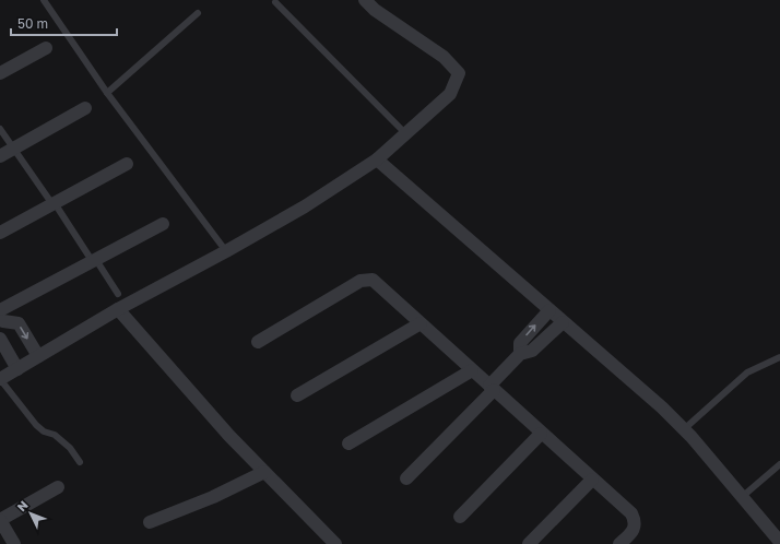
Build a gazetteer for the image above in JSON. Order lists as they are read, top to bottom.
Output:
{
  "scale_bar": "50 m",
  "north": "top left"
}
